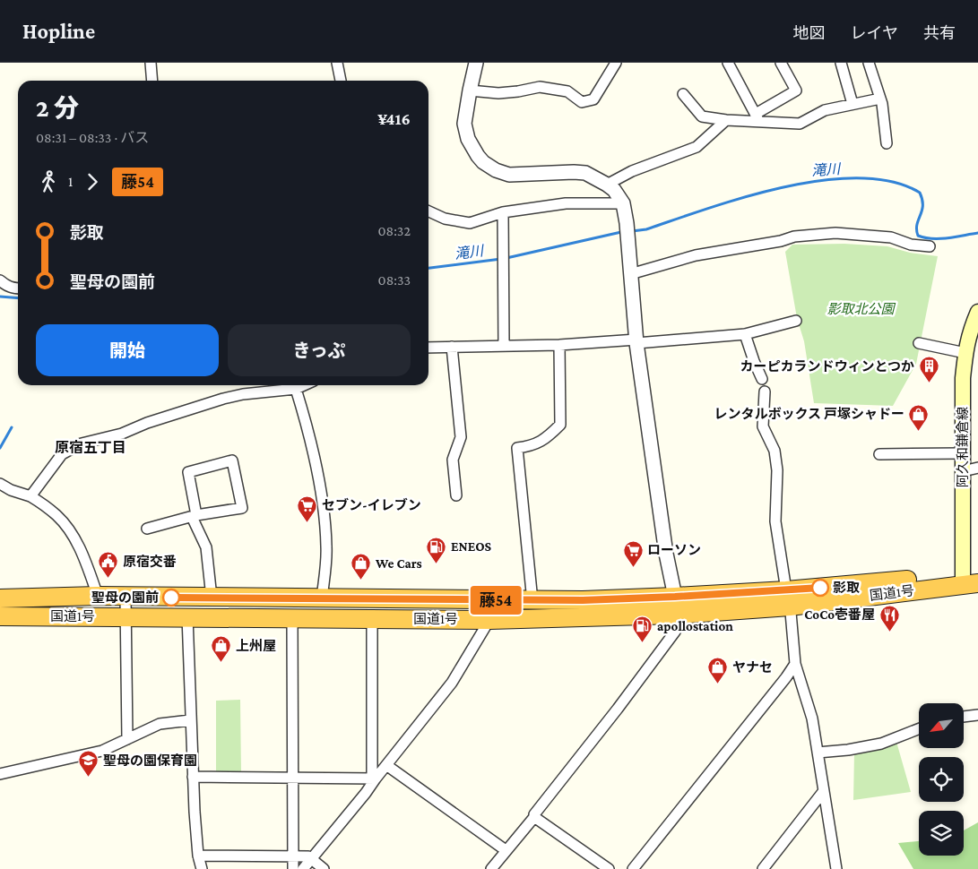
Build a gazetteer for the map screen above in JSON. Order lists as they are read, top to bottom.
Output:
{
  "streets": {
    "highway": ["国道1号"],
    "main road": ["阿久和鎌倉線"]
  },
  "crossings": [
    ["阿久和鎌倉線", "国道1号"]
  ],
  "districts": ["原宿五丁目"],
  "water": ["滝川"],
  "parks": ["影取北公園"],
  "places": {
    "building": ["カーピカランドウィンとつか"],
    "shop": [
      "レンタルボックス 戸塚シャドー",
      "We Cars",
      "上州屋",
      "ヤナセ"
    ],
    "supermarket": ["セブン-イレブン", "ローソン"],
    "fuel station": ["ENEOS", "apollostation"],
    "public building": ["原宿交番"],
    "other": ["影取", "聖母の園前"],
    "restaurant": ["CoCo壱番屋"],
    "school or university": ["聖母の園保育園"]
  },
  "lines": ["bus line 藤54"],
  "north": "bottom left",
  "page": {
    "header": "Hopline",
    "nav": ["地図", "レイヤ", "共有"],
    "on_map": "藤54",
    "heading": ["2 分", "08:31 – 08:33 · バス", "¥416"],
    "legs": ["1", "藤54"],
    "list": [
      {
        "name": "影取",
        "value": "08:32"
      },
      {
        "name": "聖母の園前",
        "value": "08:33"
      }
    ],
    "buttons": ["開始", "きっぷ"]
  }
}
